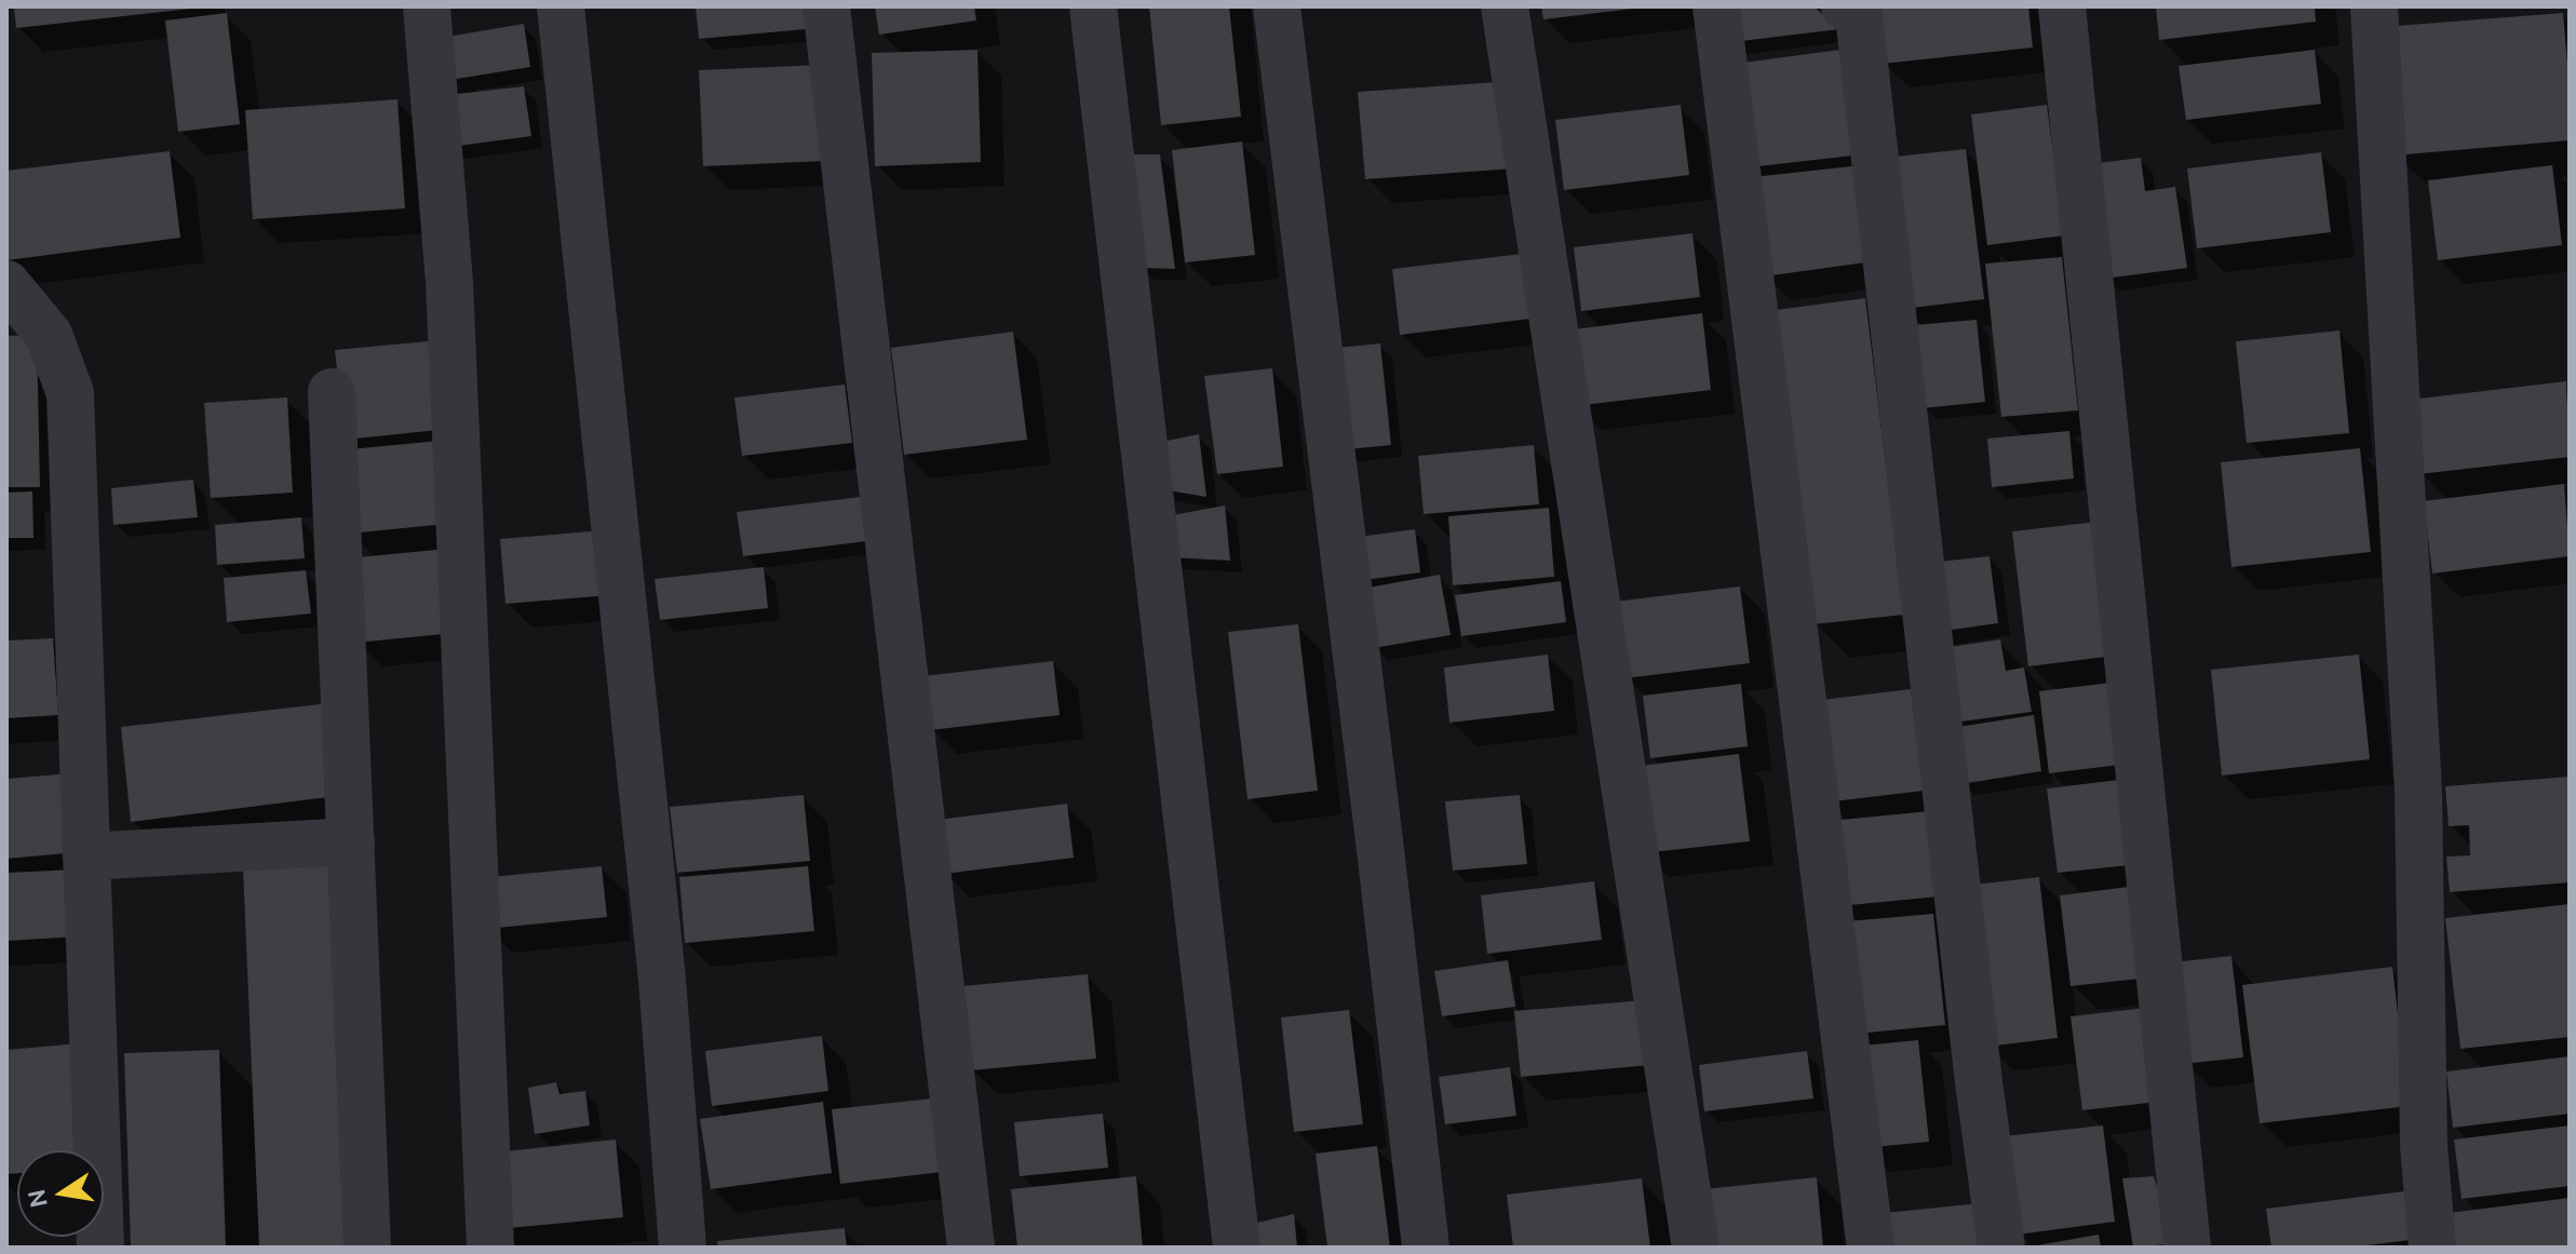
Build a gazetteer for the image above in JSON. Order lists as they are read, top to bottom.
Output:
{
  "north": "left"
}
